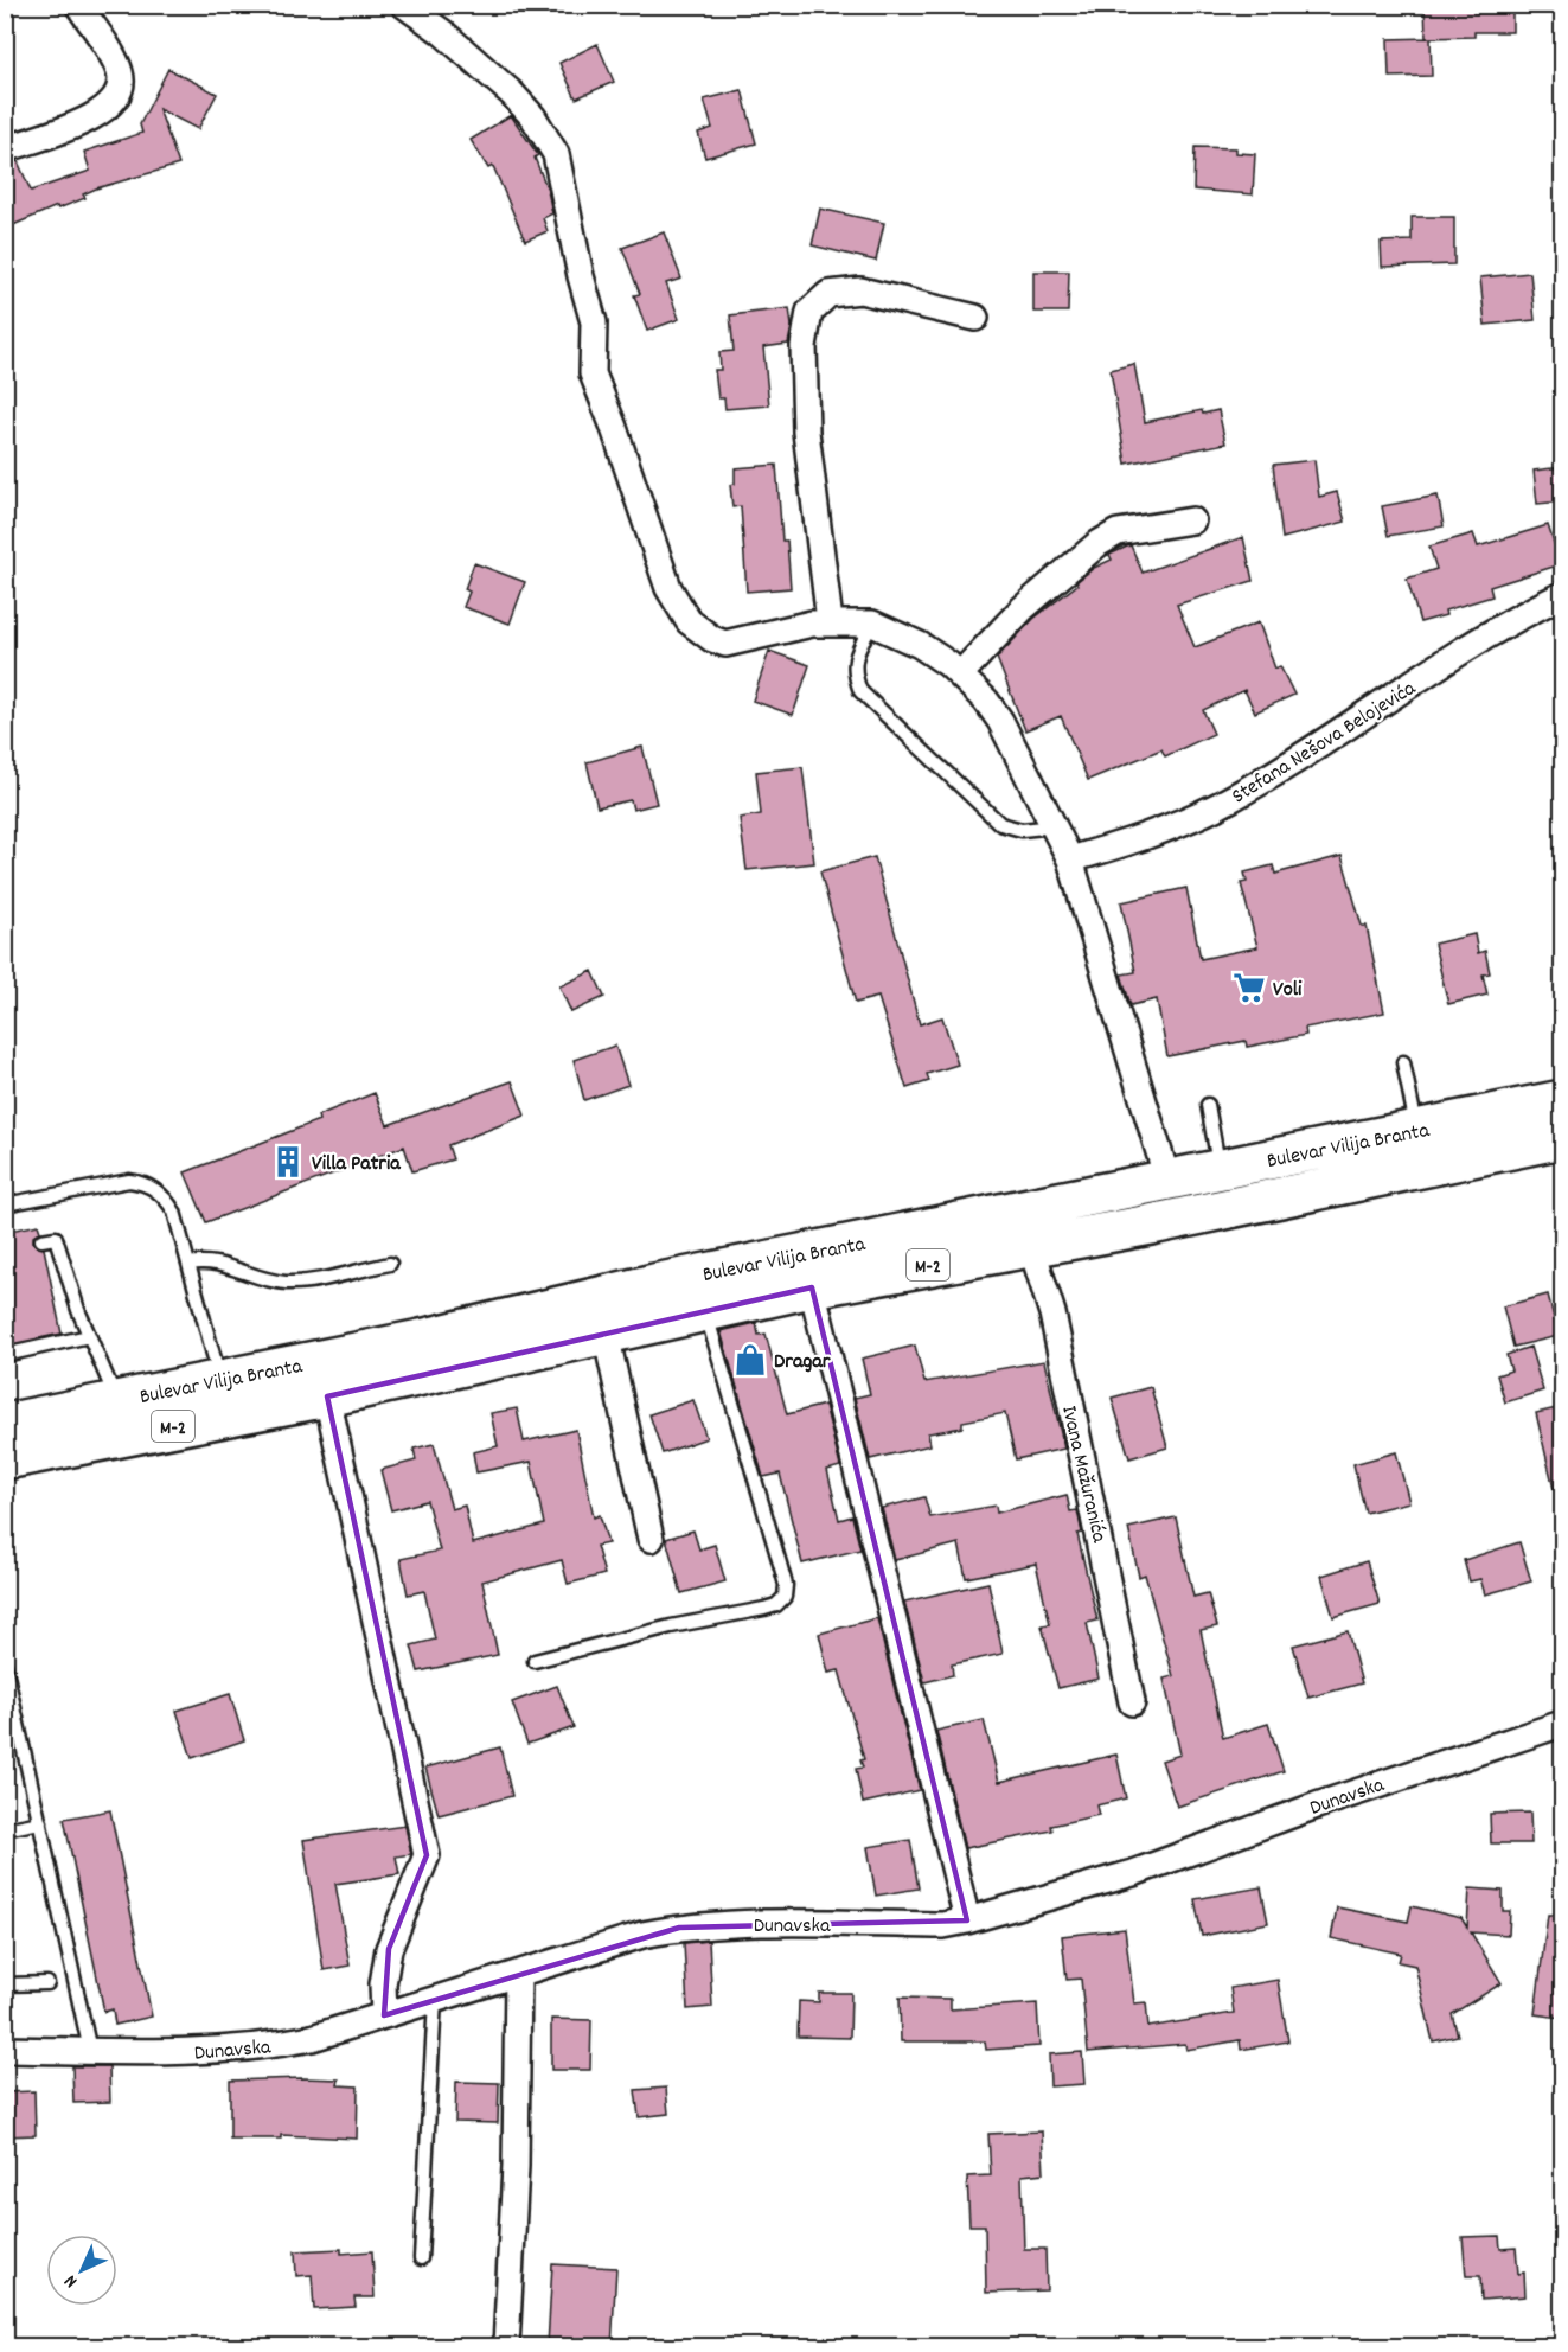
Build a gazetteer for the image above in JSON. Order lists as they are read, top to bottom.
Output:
{
  "streets": {
    "main road": ["Bulevar Vilija Branta", "M-2"],
    "street": ["Stefana Nešova Belojevića", "Ivana Mažuranića", "Dunavska"]
  },
  "crossings": [
    ["Bulevar Vilija Branta", "Ivana Mažuranića"]
  ],
  "places": {
    "supermarket": ["Voli"],
    "building": ["Villa Patria"],
    "shop": ["Dragar"]
  },
  "north": "bottom left"
}
